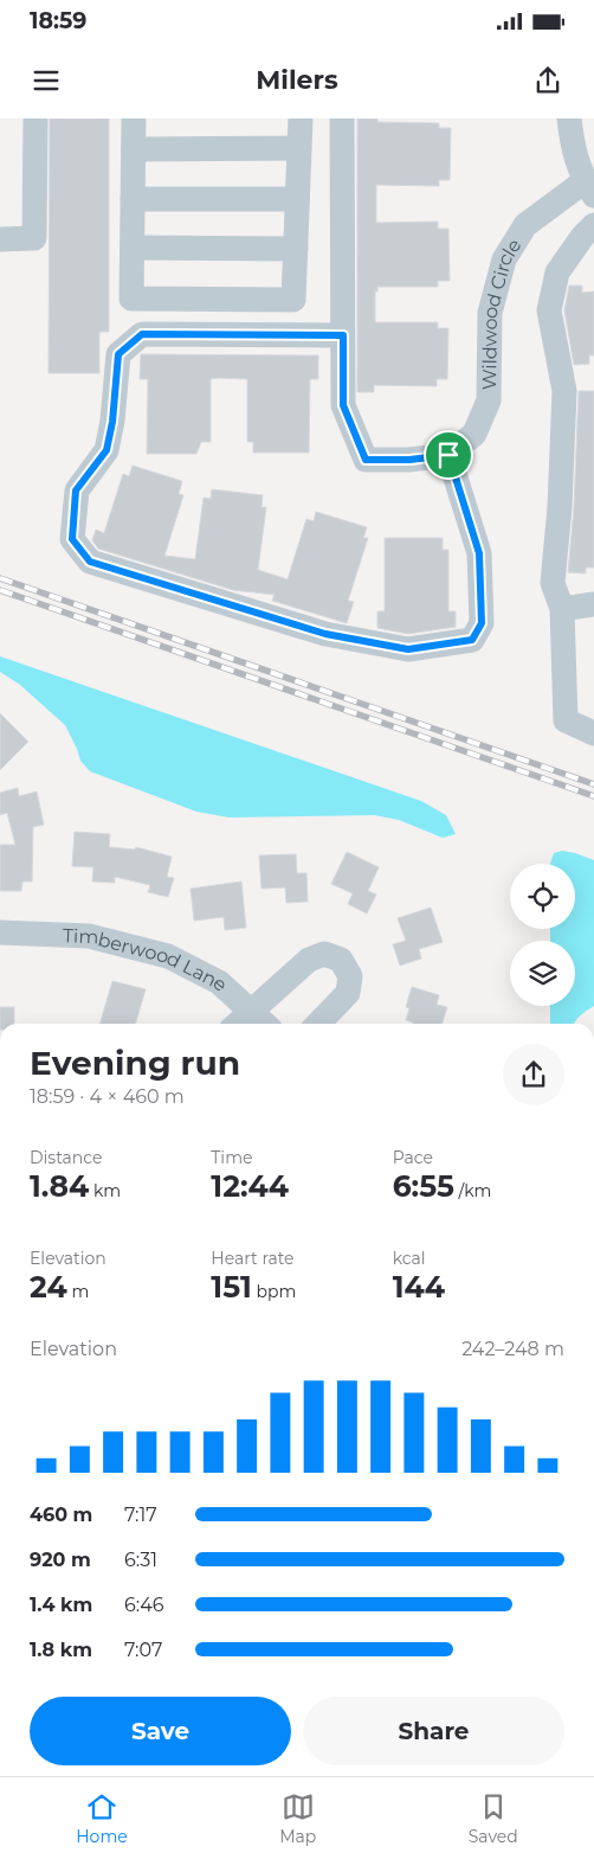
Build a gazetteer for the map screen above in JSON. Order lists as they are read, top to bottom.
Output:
{
  "streets": {
    "street": ["Wildwood Circle", "Timberwood Lane"]
  },
  "page": {
    "status": "18:59",
    "header": "Milers",
    "heading": ["Evening run", "18:59 · 4 × 460 m"],
    "stats": [
      ["Distance", "1.84 km"],
      ["Time", "12:44"],
      ["Pace", "6:55 /km"],
      ["Elevation", "24 m"],
      ["Heart rate", "151 bpm"],
      ["kcal", "144"]
    ],
    "chart": ["Elevation", "242–248 m"],
    "list": [
      {
        "name": "460 m",
        "note": "7:17"
      },
      {
        "name": "920 m",
        "note": "6:31"
      },
      {
        "name": "1.4 km",
        "note": "6:46"
      },
      {
        "name": "1.8 km",
        "note": "7:07"
      }
    ],
    "buttons": ["Save", "Share"],
    "tabs": ["Home", "Map", "Saved"]
  }
}
